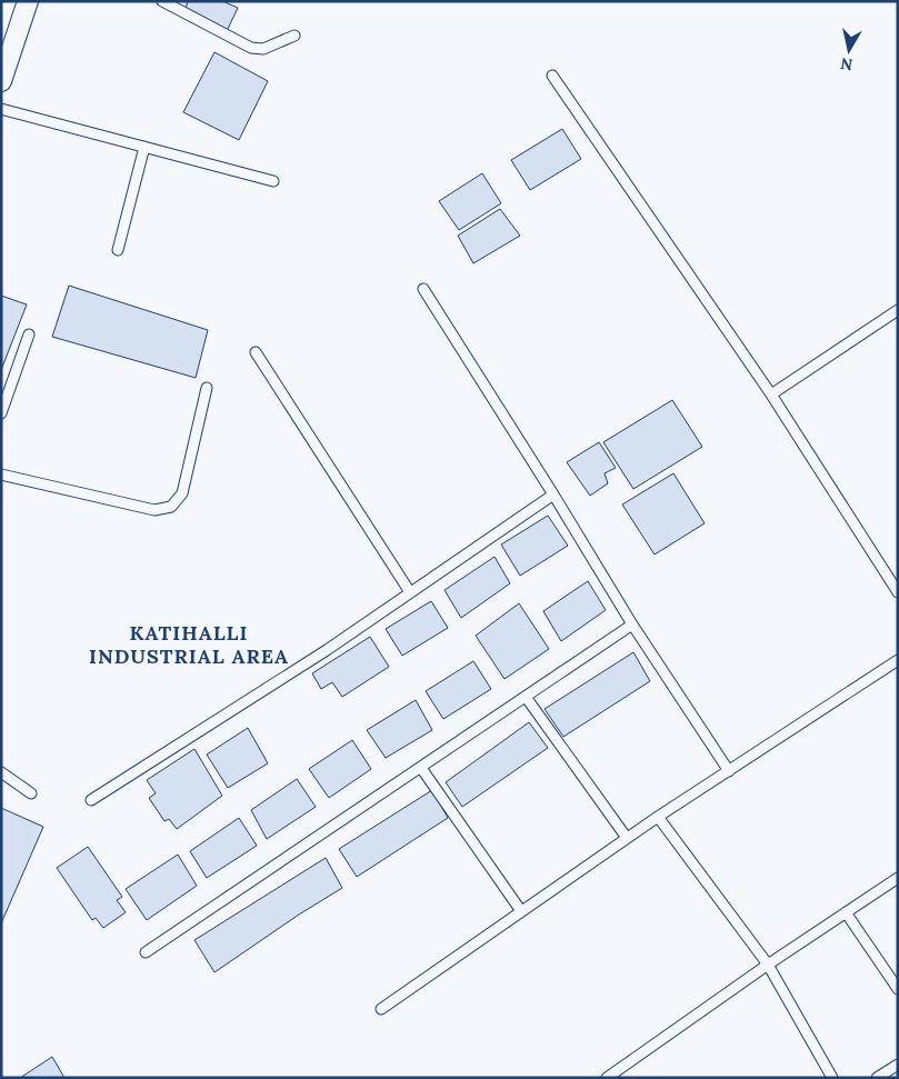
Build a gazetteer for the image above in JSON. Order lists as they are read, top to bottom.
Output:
{
  "districts": ["KATIHALLI INDUSTRIAL AREA"],
  "north": "bottom"
}
